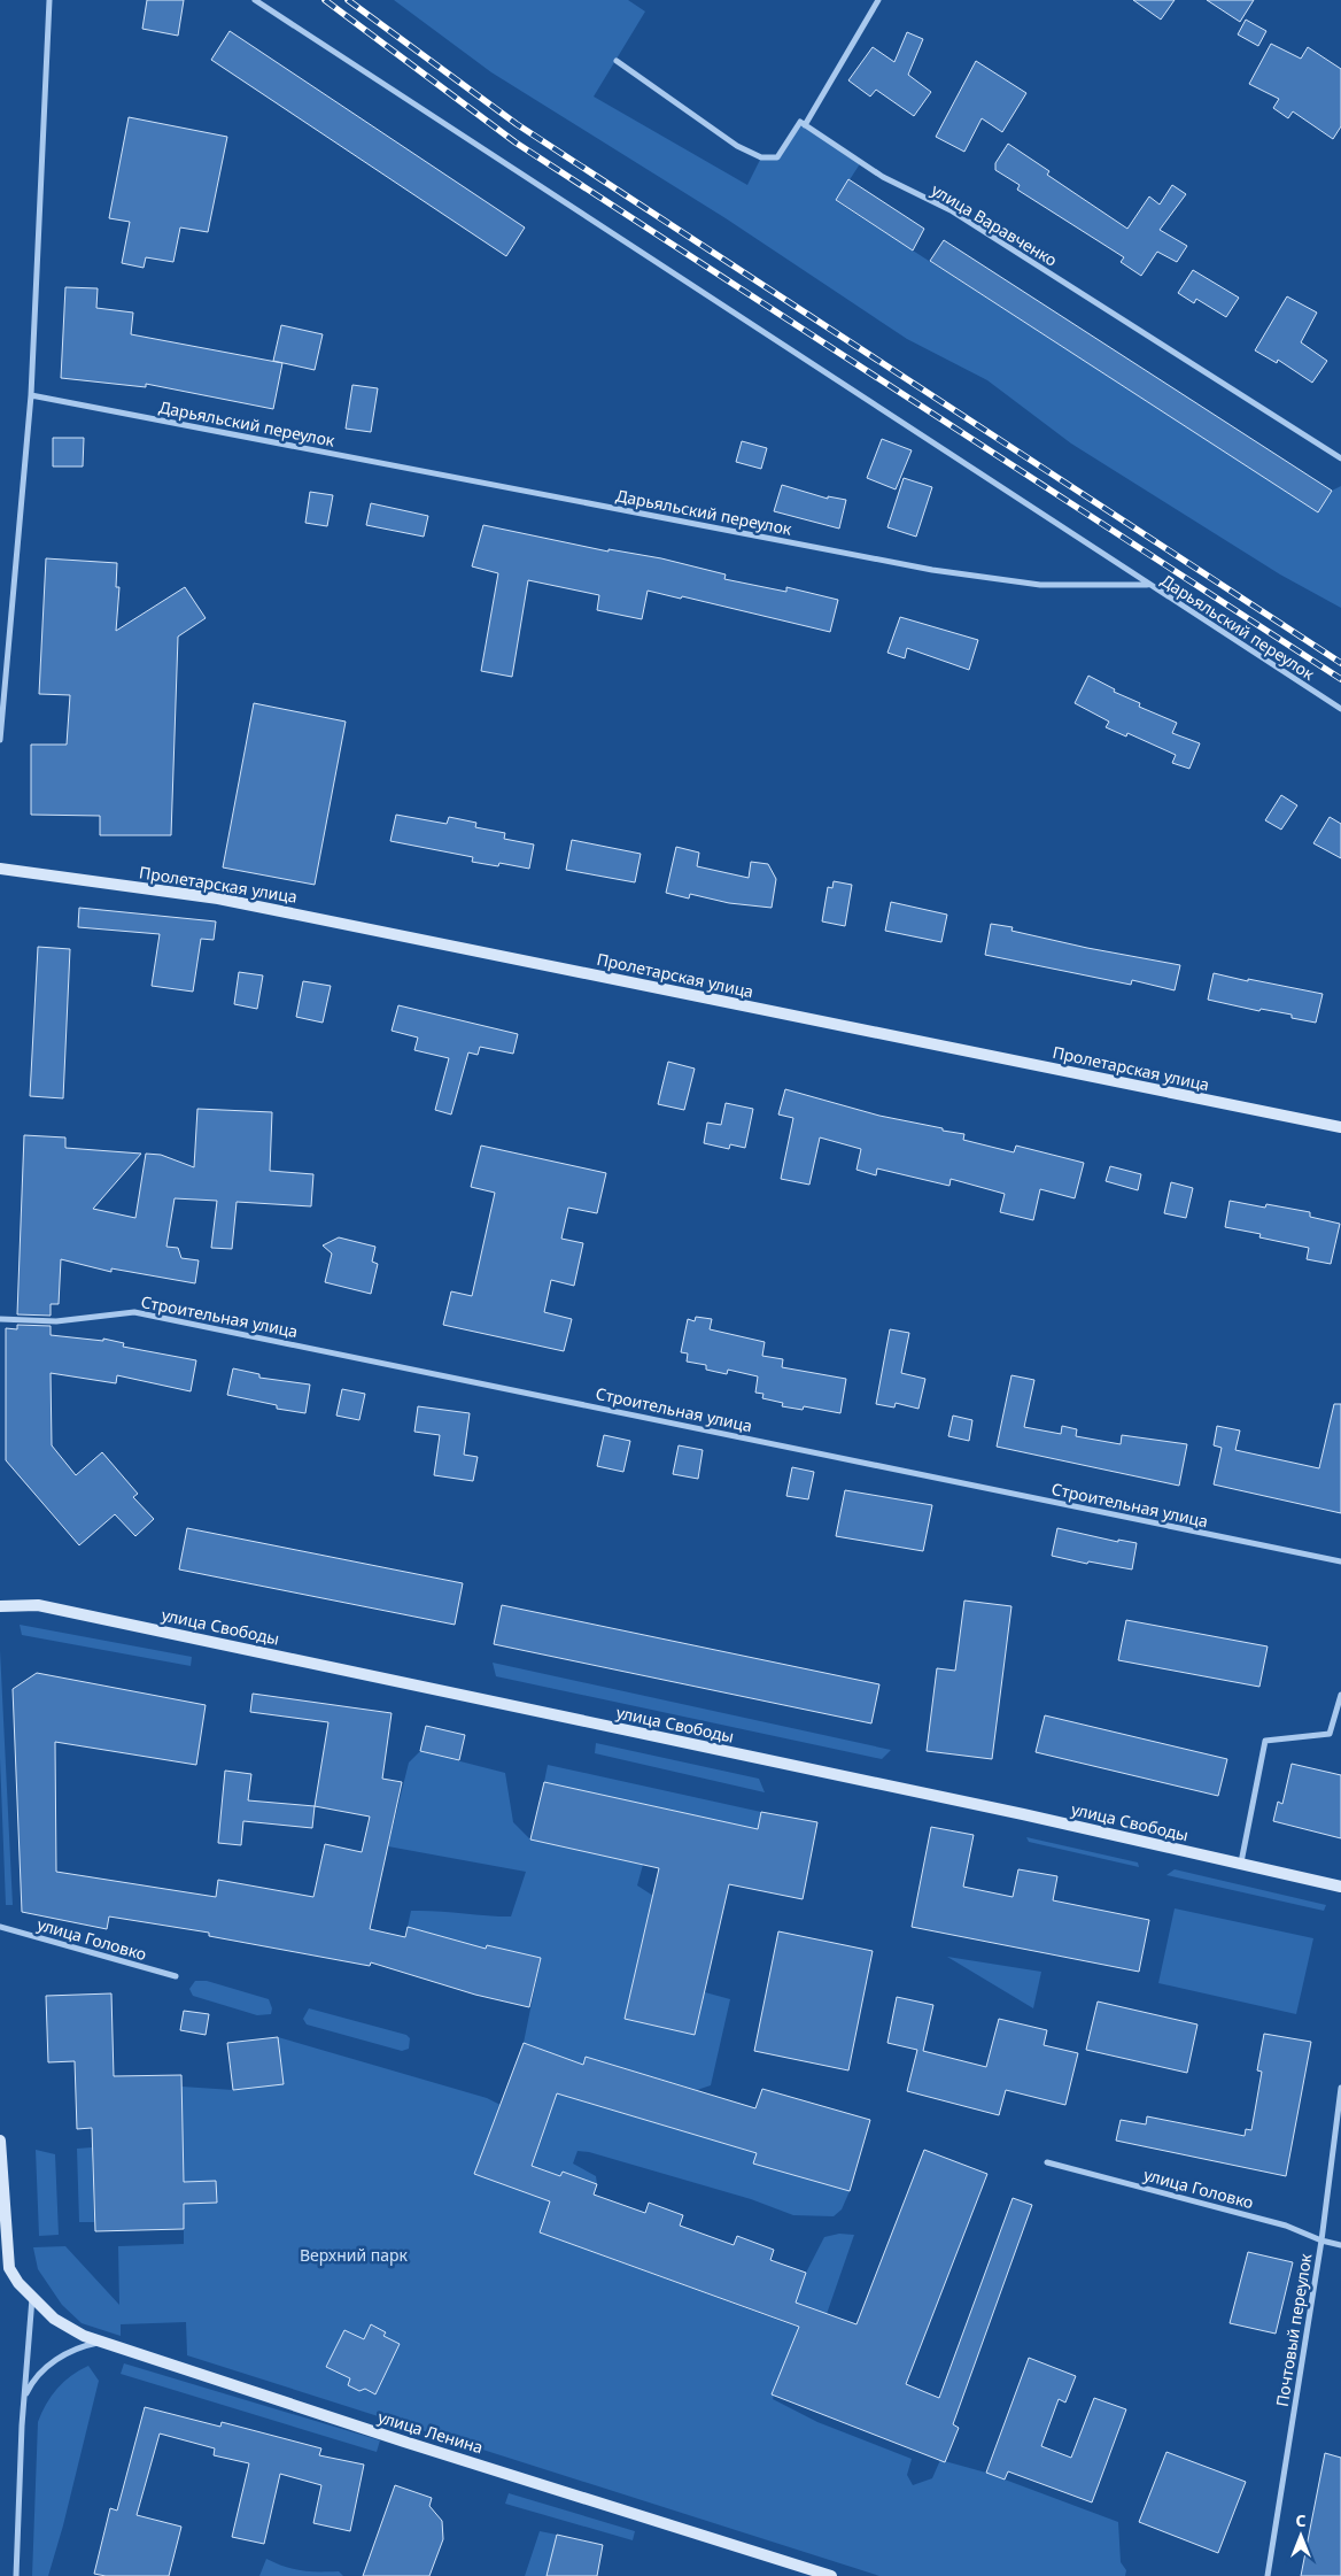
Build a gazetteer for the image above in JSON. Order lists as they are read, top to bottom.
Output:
{
  "streets": {
    "street": [
      "улица Варавченко",
      "Дарьяльский переулок",
      "Пролетарская улица",
      "Строительная улица",
      "улица Свободы",
      "улица Головко",
      "Почтовый переулок",
      "улица Ленина"
    ]
  },
  "crossings": [
    ["улица Головко", "Почтовый переулок"]
  ],
  "parks": ["Верхний парк"],
  "north": "top"
}
